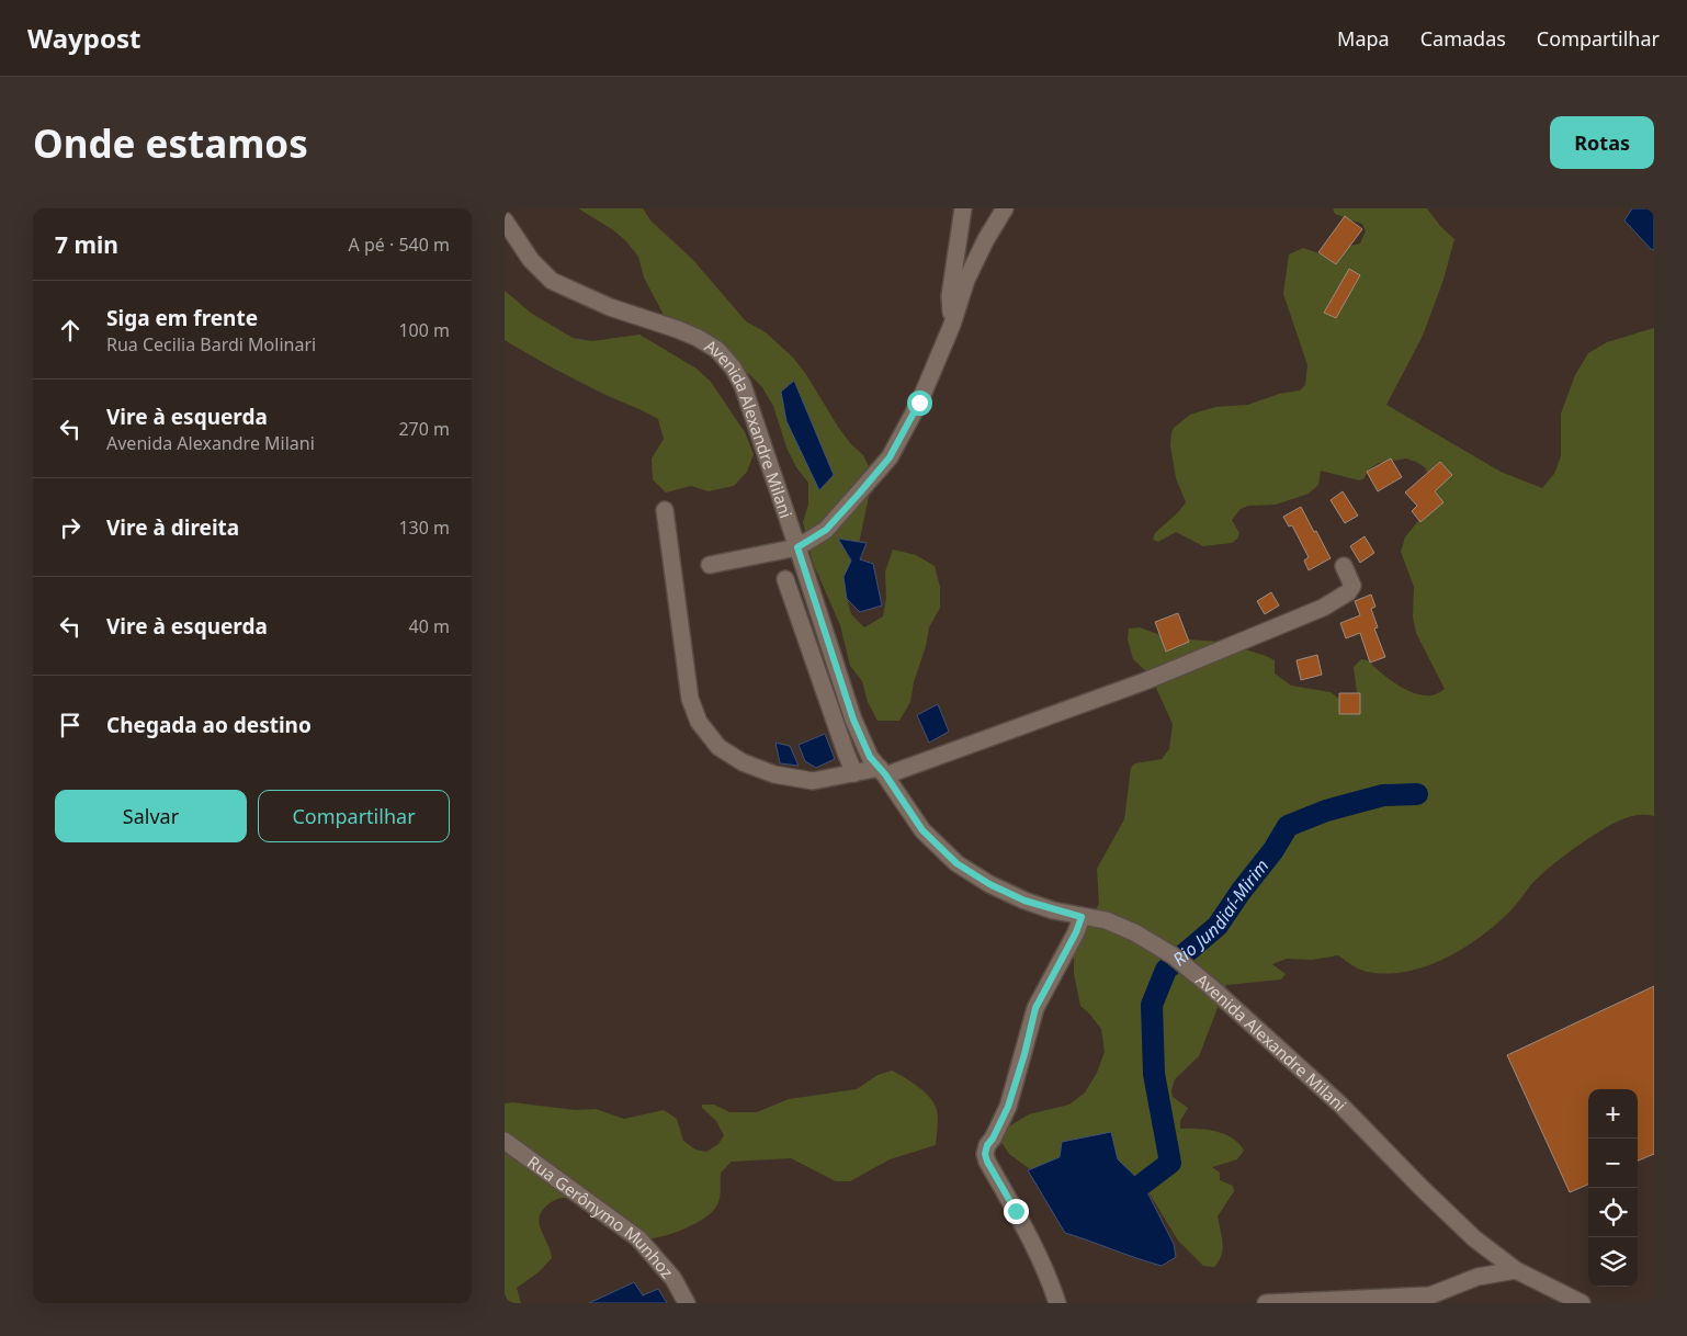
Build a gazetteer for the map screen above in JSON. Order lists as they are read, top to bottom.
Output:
{
  "streets": {
    "street": ["Avenida Alexandre Milani", "Rua Gerônymo Munhoz"]
  },
  "water": ["Rio Jundiaí-Mirim"],
  "page": {
    "header": "Waypost",
    "nav": ["Mapa", "Camadas", "Compartilhar"],
    "buttons": [
      "Rotas",
      ["Salvar", "Compartilhar"]
    ],
    "title": "Onde estamos",
    "heading": ["7 min", "A pé · 540 m"],
    "list": [
      ["Siga em frente", "Rua Cecilia Bardi Molinari", "100 m"],
      ["Vire à esquerda", "Avenida Alexandre Milani", "270 m"],
      ["Vire à direita", "130 m"],
      ["Vire à esquerda", "40 m"],
      "Chegada ao destino"
    ],
    "map_buttons": ["+", "−"]
  }
}
